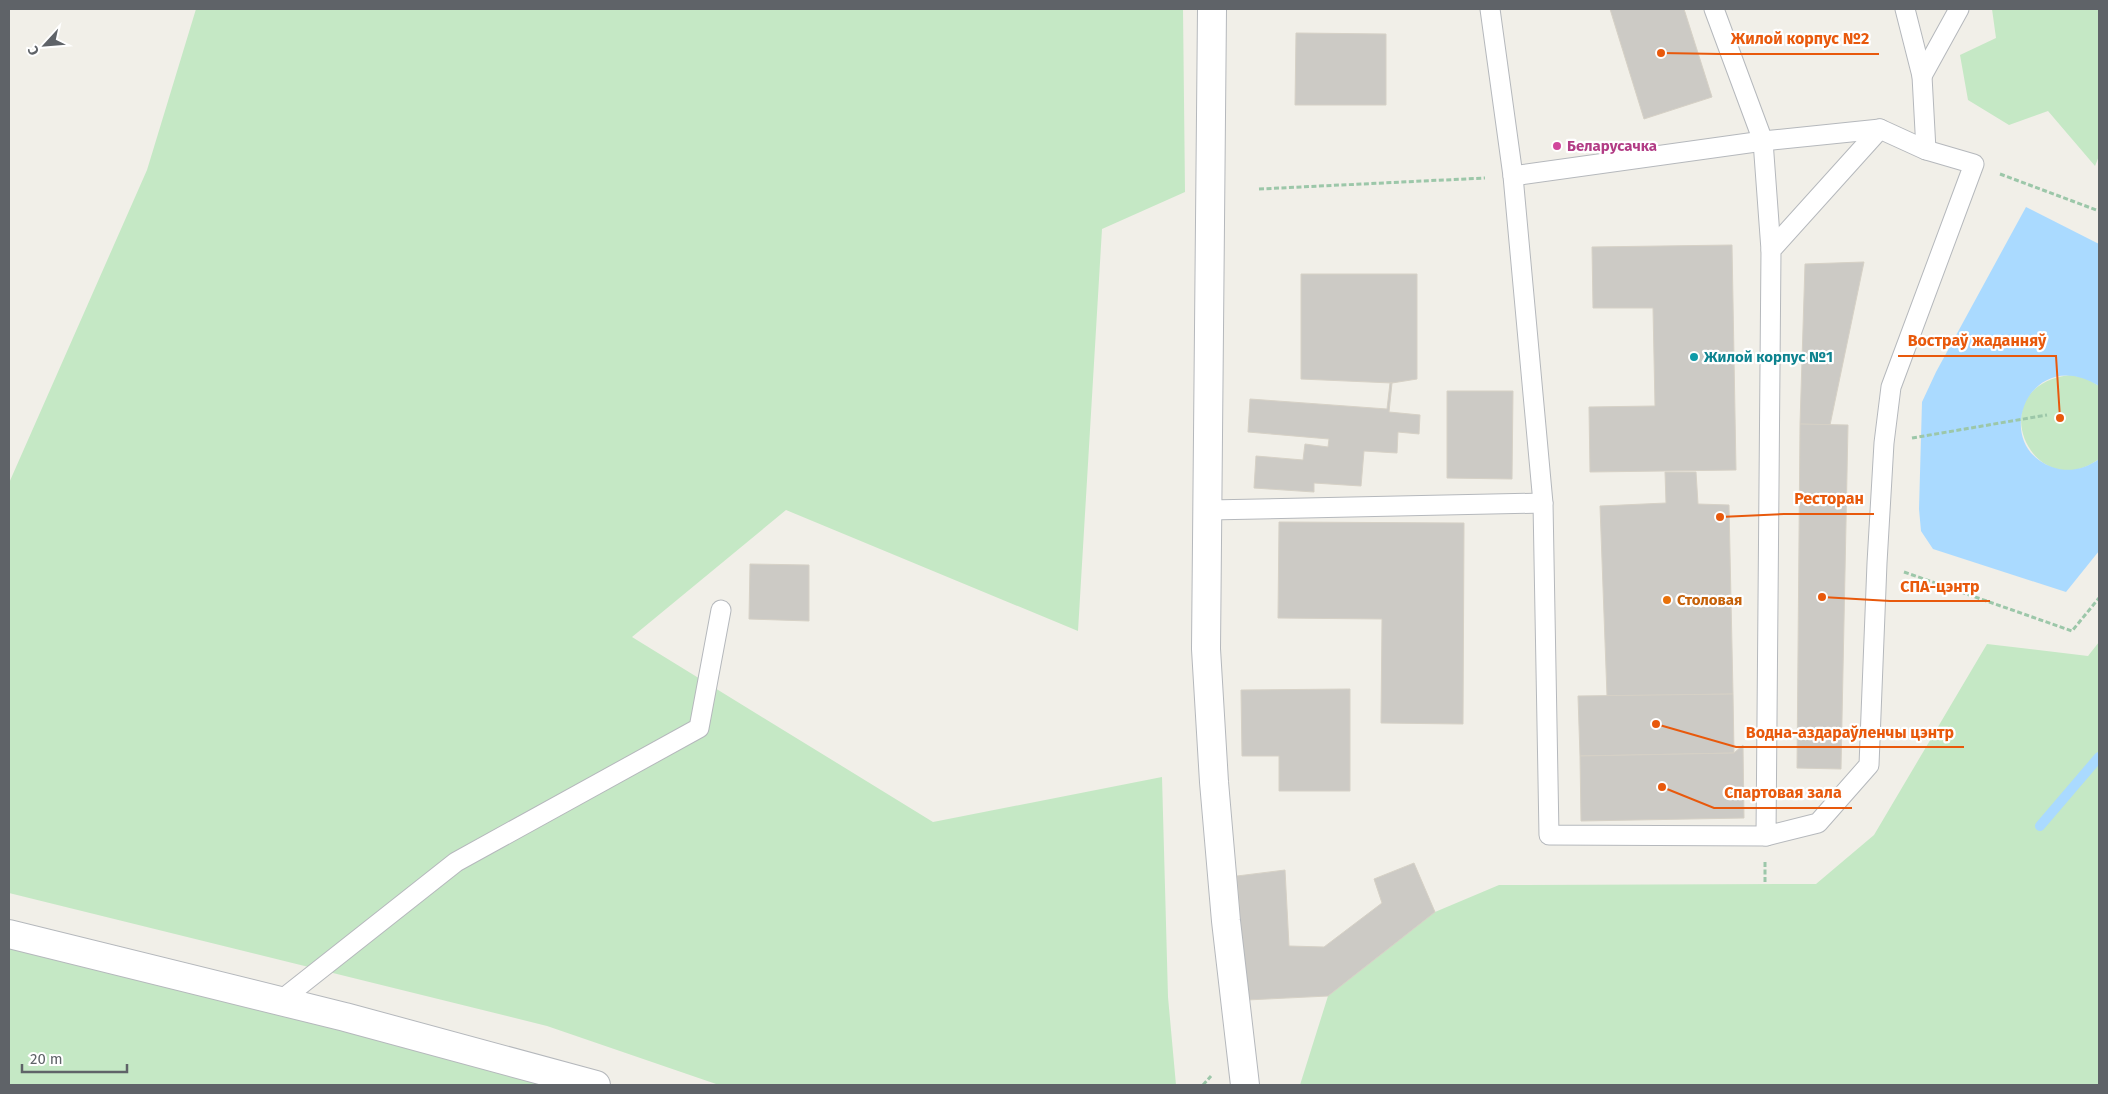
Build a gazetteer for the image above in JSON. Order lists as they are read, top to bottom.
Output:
{
  "places": [
    "Жилой корпус №2",
    "Беларусачка",
    "Жилой корпус №1",
    "Востраў жаданняў",
    "Ресторан",
    "СПА-цэнтр",
    "Столовая",
    "Водна-аздараўленчы цэнтр",
    "Спартовая зала"
  ],
  "scale_bar": "20 m",
  "north": "bottom left"
}
